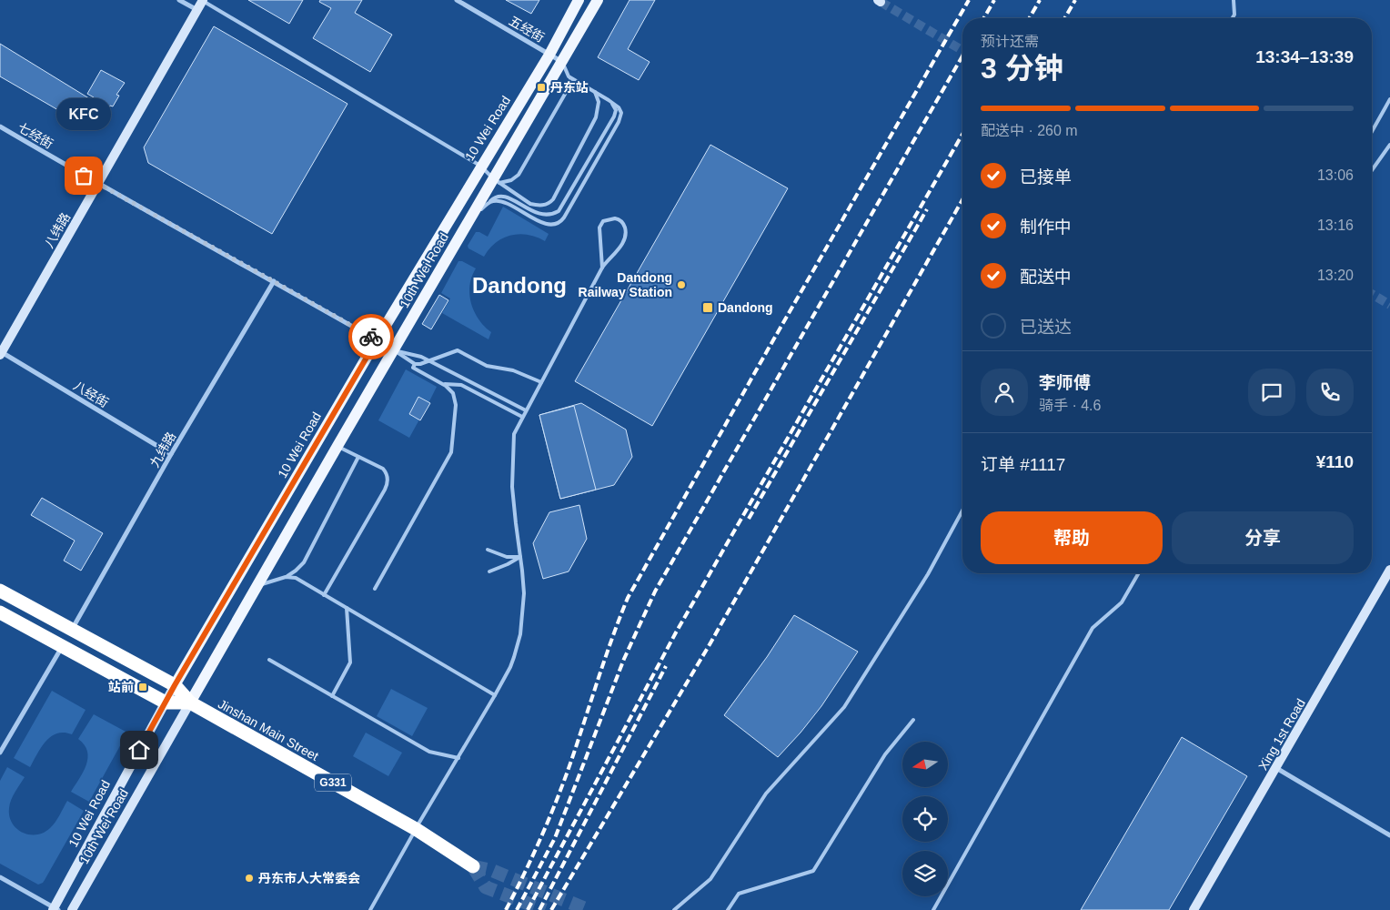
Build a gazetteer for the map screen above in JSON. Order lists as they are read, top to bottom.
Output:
{
  "streets": {
    "highway": ["Jinshan Main Street", "G331"],
    "main road": ["10 Wei Road", "10th Wei Road"],
    "street": [
      "五经街",
      "七经街",
      "八纬路",
      "八经街",
      "九纬路",
      "Xing 1st Road"
    ]
  },
  "crossings": [
    ["五经街", "10 Wei Road"],
    ["五经街", "10th Wei Road"],
    ["10 Wei Road", "七经街"],
    ["10 Wei Road", "Jinshan Main Street"],
    ["七经街", "八纬路"],
    ["七经街", "10th Wei Road"],
    ["七经街", "九纬路"],
    ["八纬路", "八经街"],
    ["10th Wei Road", "Jinshan Main Street"],
    ["八经街", "九纬路"],
    ["九纬路", "Jinshan Main Street"]
  ],
  "districts": ["Dandong"],
  "places": {
    "transit": ["丹东站", "Dandong", "站前"],
    "other": ["KFC", "Dandong Railway Station", "丹东市人大常委会"]
  },
  "north": "left",
  "page": {
    "heading": ["3 分钟", "预计还需", "13:34–13:39"],
    "panel": [
      "李师傅",
      "骑手 · 4.6",
      "订单 #1117",
      "¥110"
    ],
    "bar": "配送中 · 260 m",
    "bubble": "KFC",
    "list": [
      ["已接单", "13:06"],
      ["制作中", "13:16"],
      ["配送中", "13:20"],
      "已送达"
    ],
    "buttons": ["帮助", "分享"]
  }
}
